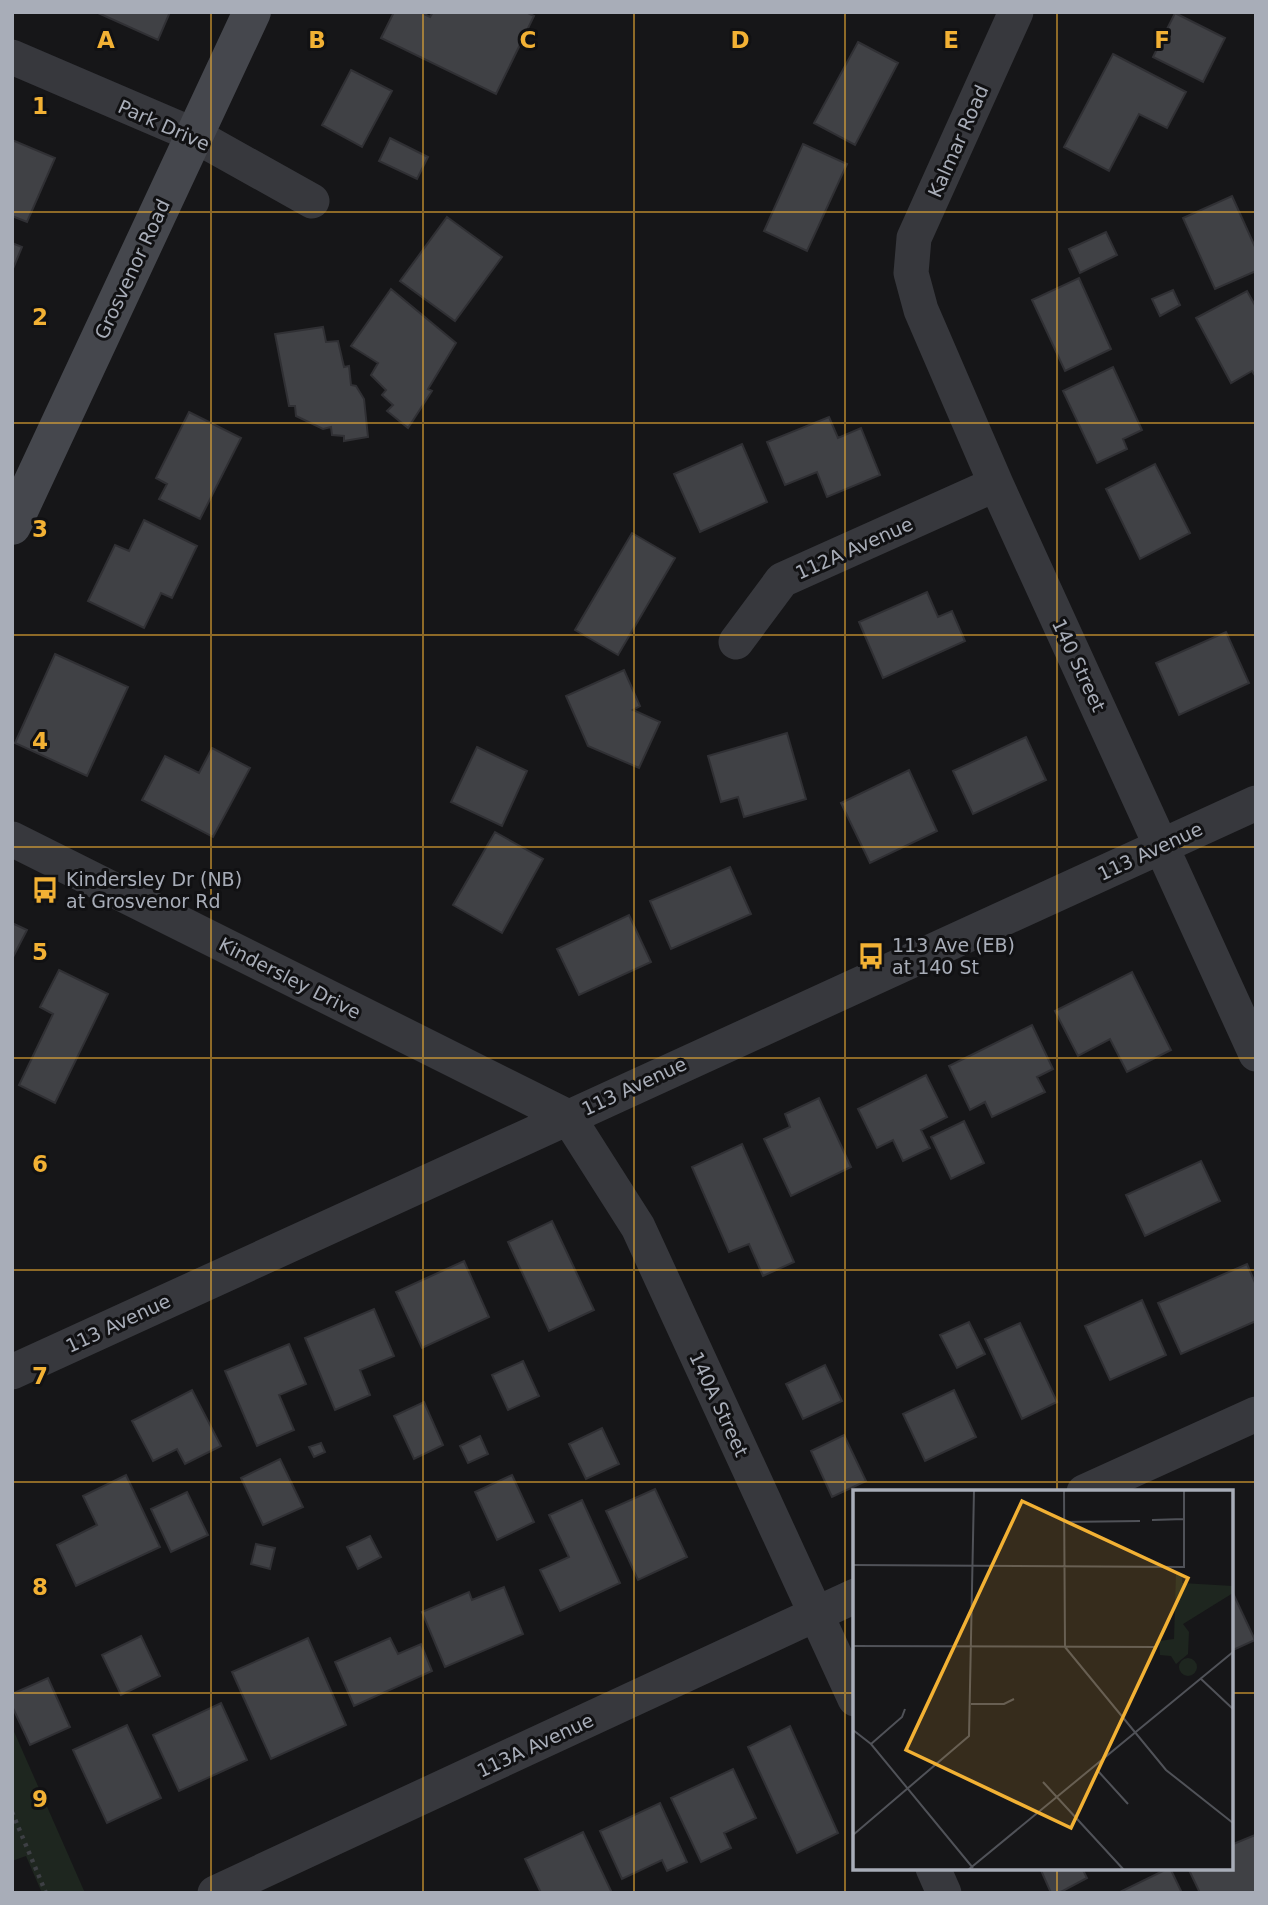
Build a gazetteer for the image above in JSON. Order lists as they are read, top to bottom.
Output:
{
  "streets": {
    "street": [
      "Park Drive",
      "Kalmar Road",
      "Grosvenor Road",
      "112A Avenue",
      "140 Street",
      "113 Avenue",
      "Kindersley Drive",
      "140A Street",
      "113A Avenue"
    ]
  },
  "crossings": [
    ["Park Drive", "Grosvenor Road"],
    ["Kalmar Road", "140 Street"],
    ["112A Avenue", "140 Street"],
    ["140 Street", "113 Avenue"],
    ["113 Avenue", "Kindersley Drive"],
    ["113 Avenue", "140A Street"],
    ["Kindersley Drive", "140A Street"],
    ["140A Street", "113A Avenue"]
  ],
  "places": {
    "bus stop": ["Kindersley Dr (NB) at Grosvenor Rd", "113 Ave (EB) at 140 St"]
  },
  "grid": {
    "columns": [
      "A",
      "B",
      "C",
      "D",
      "E",
      "F"
    ],
    "rows": [
      "1",
      "2",
      "3",
      "4",
      "5",
      "6",
      "7",
      "8",
      "9"
    ]
  }
}
